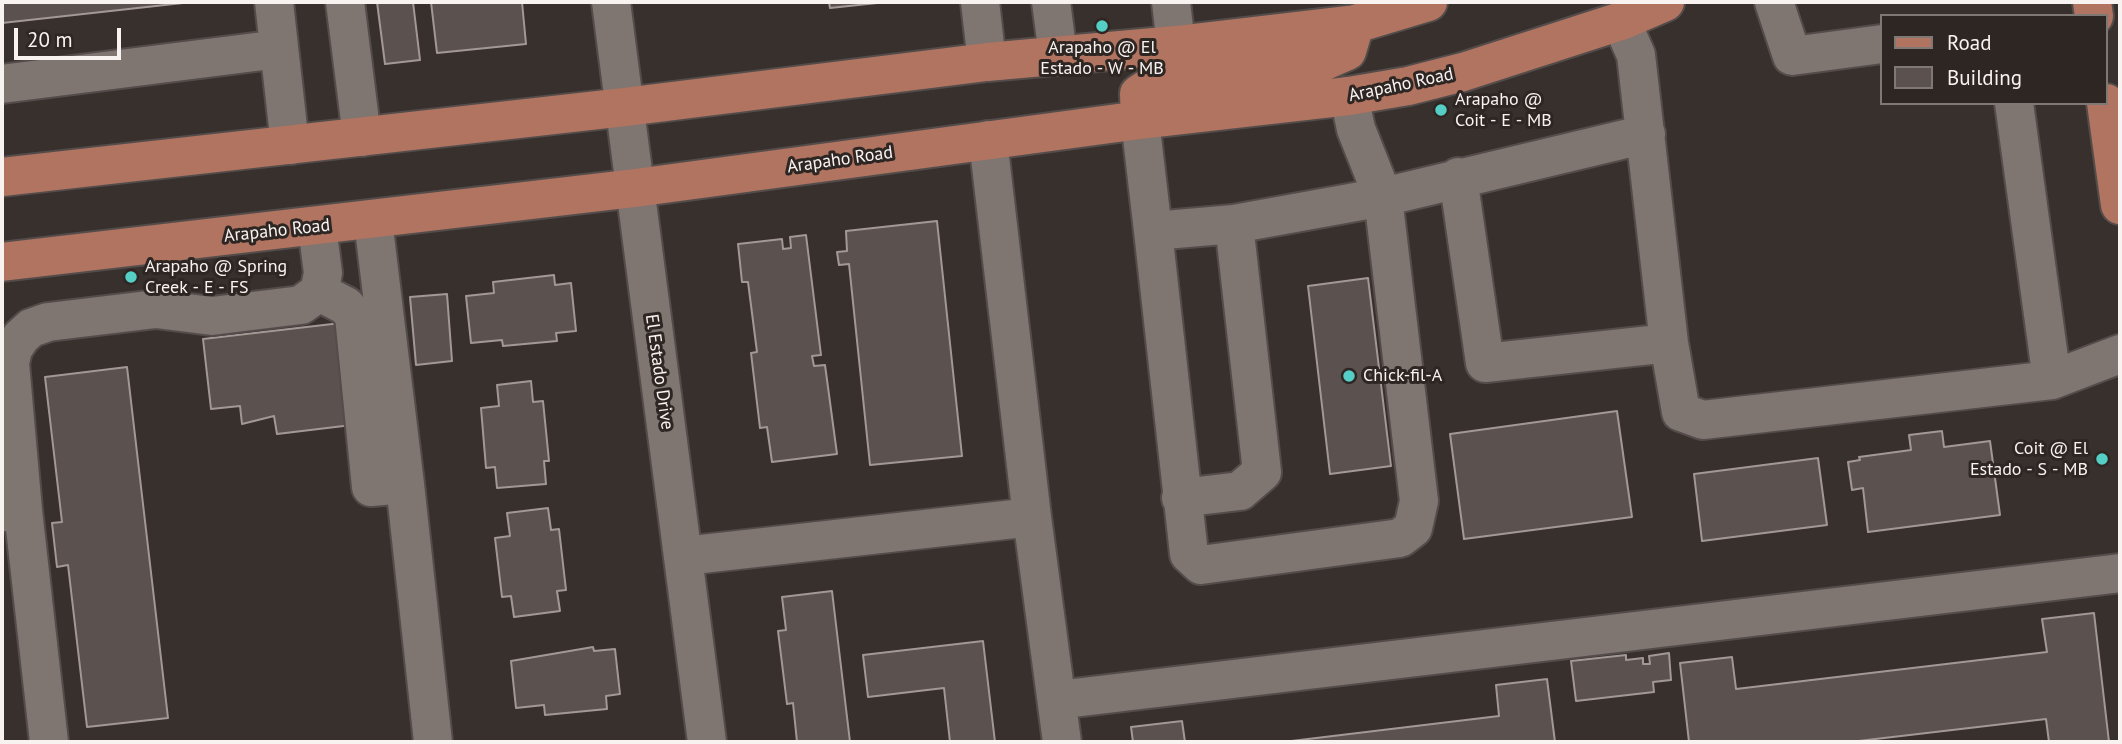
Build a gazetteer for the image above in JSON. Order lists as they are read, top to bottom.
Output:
{
  "streets": {
    "main road": ["Arapaho Road"],
    "street": ["El Estado Drive"]
  },
  "crossings": [
    ["Arapaho Road", "El Estado Drive"]
  ],
  "places": [
    "Arapaho @ El Estado - W - MB",
    "Arapaho @ Coit - E - MB",
    "Arapaho @ Spring Creek - E - FS",
    "Chick-fil-A",
    "Coit @ El Estado - S - MB"
  ],
  "legend": ["Road", "Building"],
  "scale_bar": "20 m"
}
